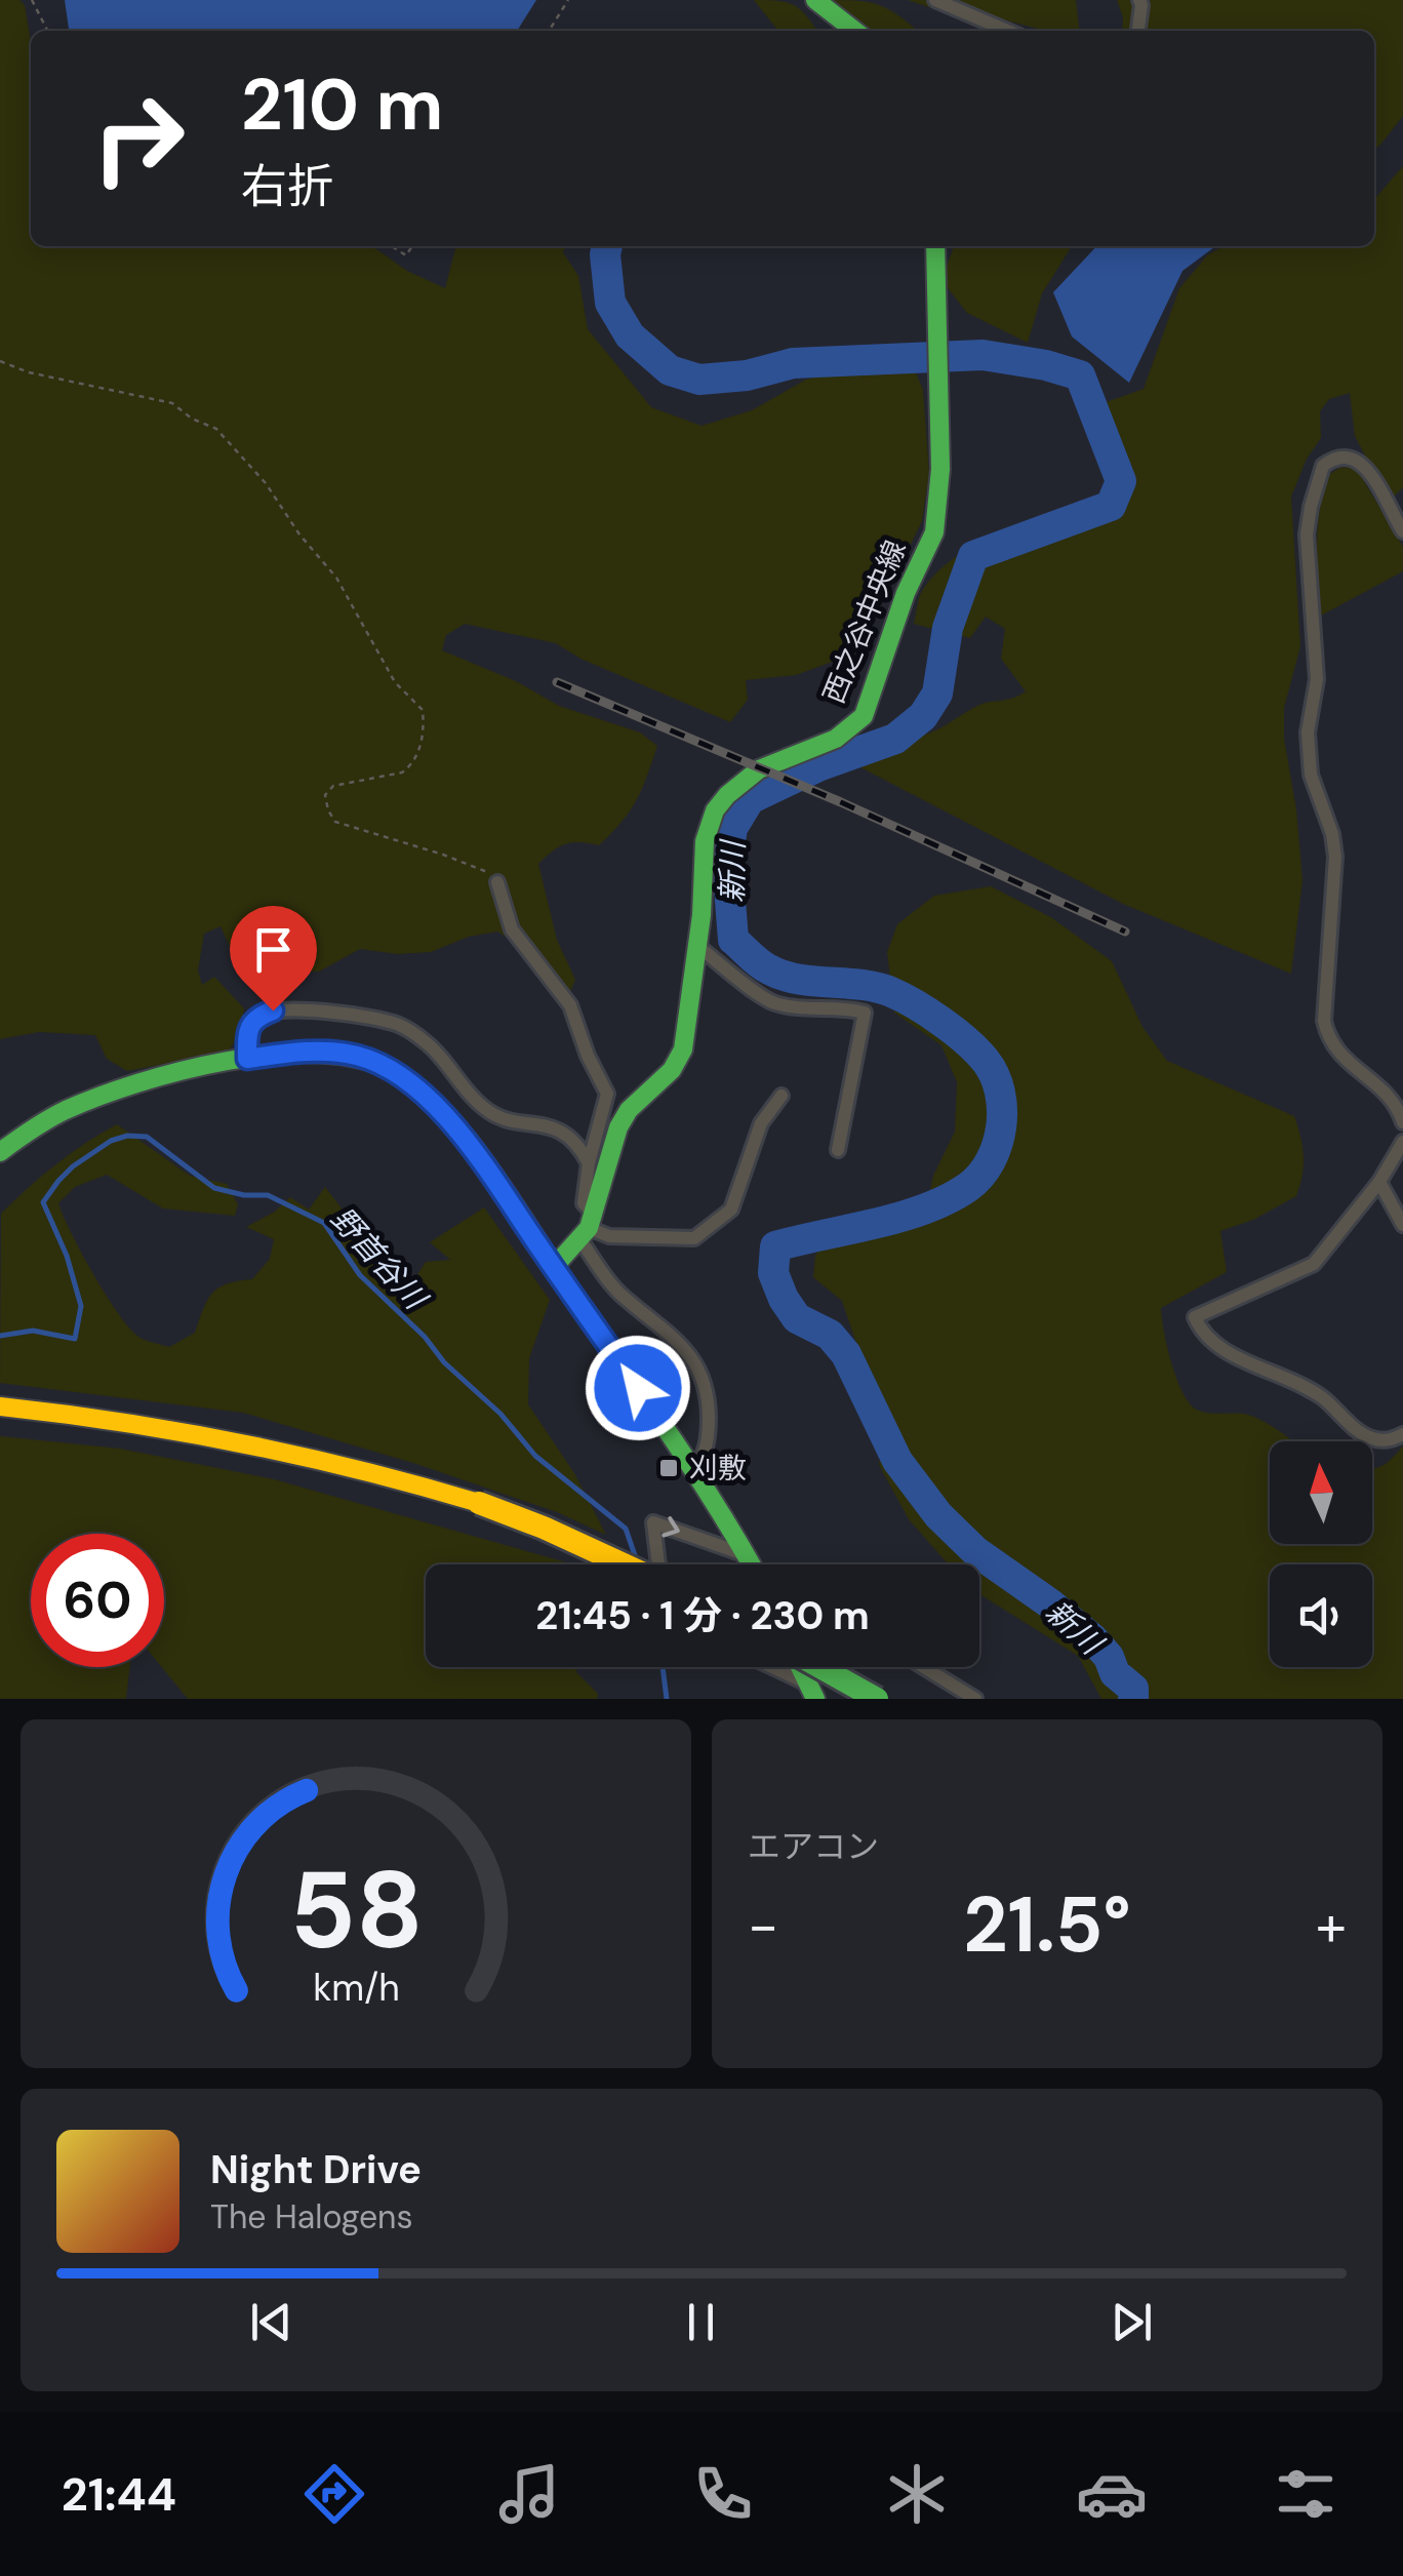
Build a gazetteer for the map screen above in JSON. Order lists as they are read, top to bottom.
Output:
{
  "streets": {
    "main road": ["西之谷中央線"]
  },
  "water": ["新川", "野首谷川"],
  "places": {
    "transit": ["刈敷"]
  },
  "north": "top",
  "page": {
    "turn": ["210 m", "右折"],
    "limit": "60",
    "trip": "21:45 · 1 分 · 230 m",
    "tile": "エアコン",
    "heat": ["−", "21.5°", "+"],
    "song": ["Night Drive", "The Halogens"],
    "tabs": "21:44",
    "gauge": ["58", "km/h"]
  }
}
